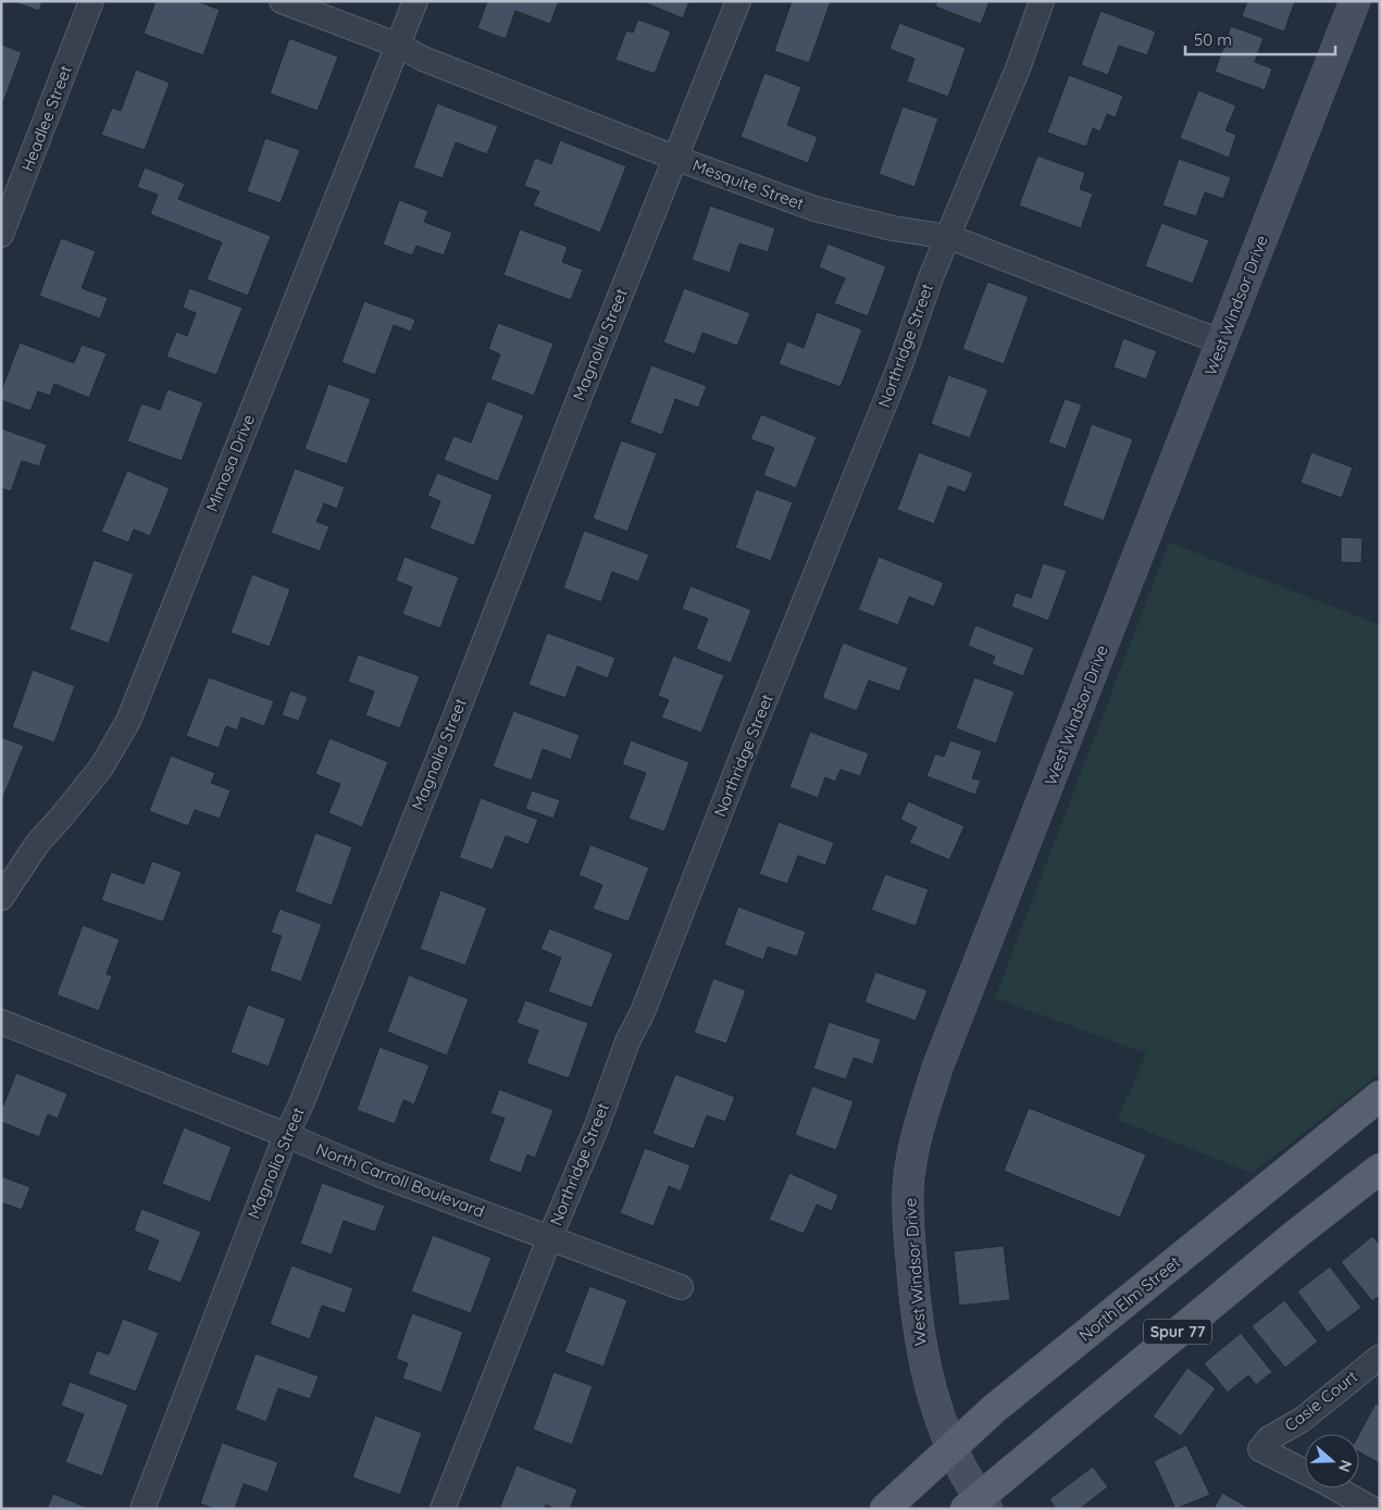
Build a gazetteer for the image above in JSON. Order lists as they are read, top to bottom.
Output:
{
  "streets": {
    "main road": ["North Elm Street", "Spur 77"],
    "street": [
      "Headlee Street",
      "Mesquite Street",
      "West Windsor Drive",
      "Magnolia Street",
      "Northridge Street",
      "Mimosa Drive",
      "North Carroll Boulevard",
      "Casie Court"
    ]
  },
  "crossings": [
    ["Mesquite Street", "West Windsor Drive"],
    ["Mesquite Street", "Magnolia Street"],
    ["Mesquite Street", "Northridge Street"],
    ["Mesquite Street", "Mimosa Drive"],
    ["West Windsor Drive", "North Elm Street"],
    ["West Windsor Drive", "Spur 77"],
    ["Magnolia Street", "North Carroll Boulevard"],
    ["Northridge Street", "North Carroll Boulevard"]
  ],
  "scale_bar": "50 m",
  "north": "right"
}
